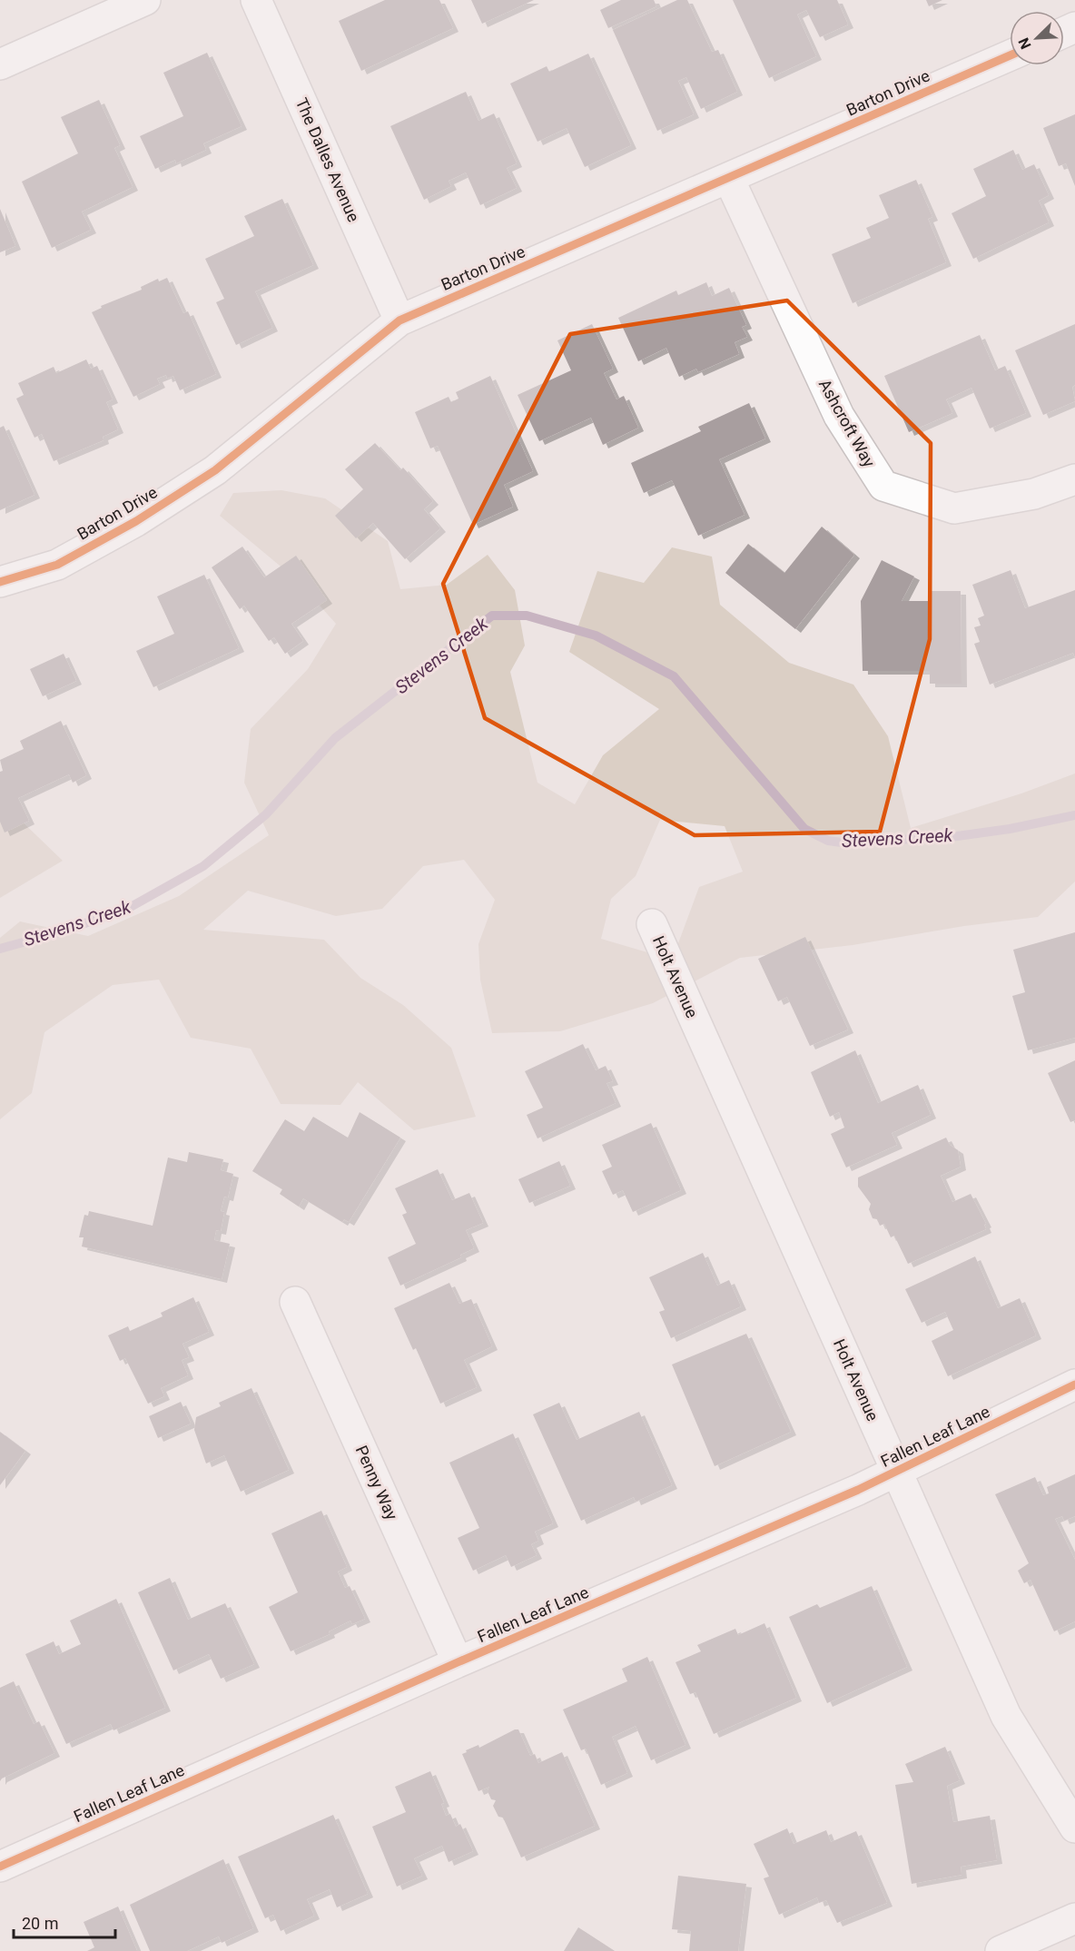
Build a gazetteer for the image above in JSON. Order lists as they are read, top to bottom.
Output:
{
  "streets": {
    "street": [
      "Barton Drive",
      "The Dalles Avenue",
      "Ashcroft Way",
      "Holt Avenue",
      "Fallen Leaf Lane",
      "Penny Way"
    ]
  },
  "crossings": [
    ["Barton Drive", "The Dalles Avenue"],
    ["Barton Drive", "Ashcroft Way"],
    ["Holt Avenue", "Fallen Leaf Lane"],
    ["Fallen Leaf Lane", "Penny Way"]
  ],
  "water": ["Stevens Creek"],
  "scale_bar": "20 m",
  "north": "bottom left"
}
